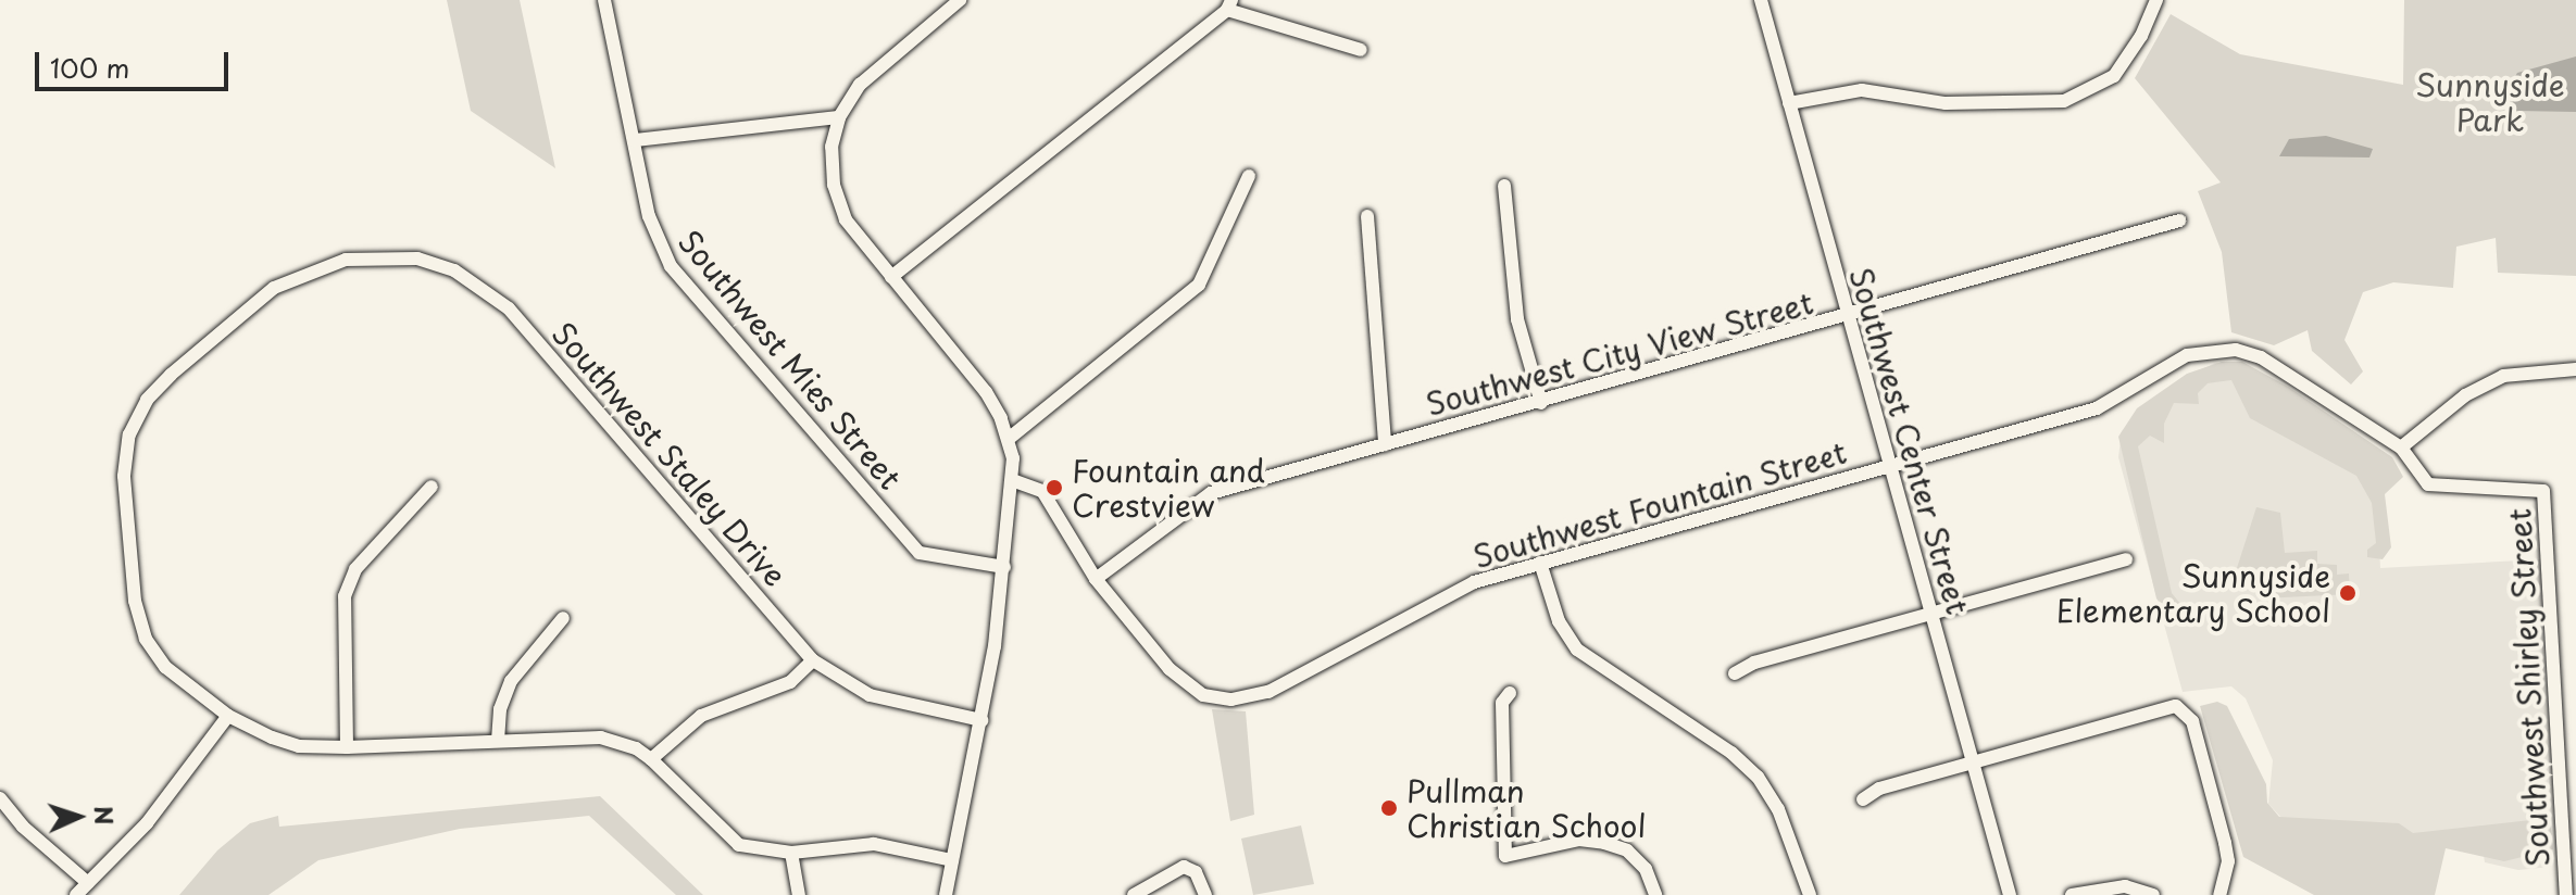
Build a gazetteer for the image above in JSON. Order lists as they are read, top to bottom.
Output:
{
  "streets": {
    "street": [
      "Southwest City View Street",
      "Southwest Mies Street",
      "Southwest Center Street",
      "Southwest Staley Drive",
      "Southwest Fountain Street",
      "Southwest Shirley Street"
    ]
  },
  "crossings": [
    ["Southwest City View Street", "Southwest Center Street"],
    ["Southwest City View Street", "Southwest Fountain Street"],
    ["Southwest Center Street", "Southwest Fountain Street"],
    ["Southwest Fountain Street", "Southwest Shirley Street"]
  ],
  "parks": ["Sunnyside Park"],
  "places": ["Fountain and Crestview", "Sunnyside Elementary School", "Pullman Christian School"],
  "scale_bar": "100 m",
  "north": "right"
}
